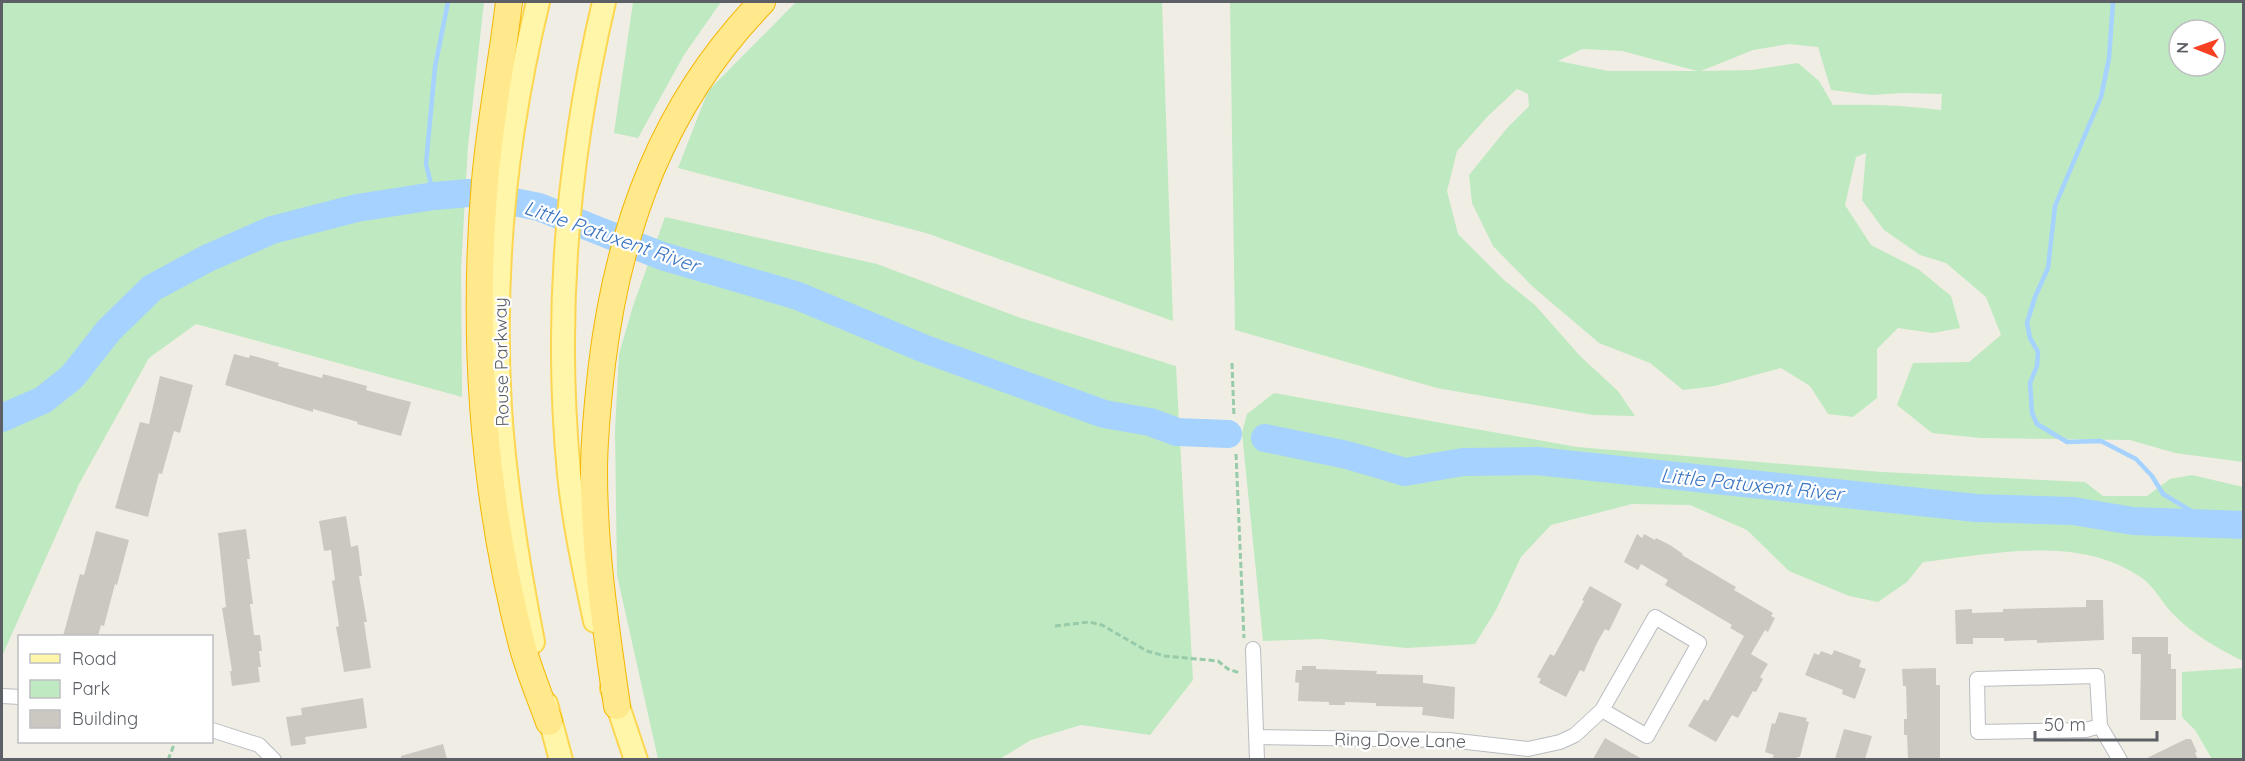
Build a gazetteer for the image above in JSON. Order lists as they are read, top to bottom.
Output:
{
  "streets": {
    "main road": ["Rouse Parkway"],
    "street": ["Ring Dove Lane"]
  },
  "water": ["Little Patuxent River"],
  "legend": ["Road", "Park", "Building"],
  "scale_bar": "50 m",
  "north": "left"
}
